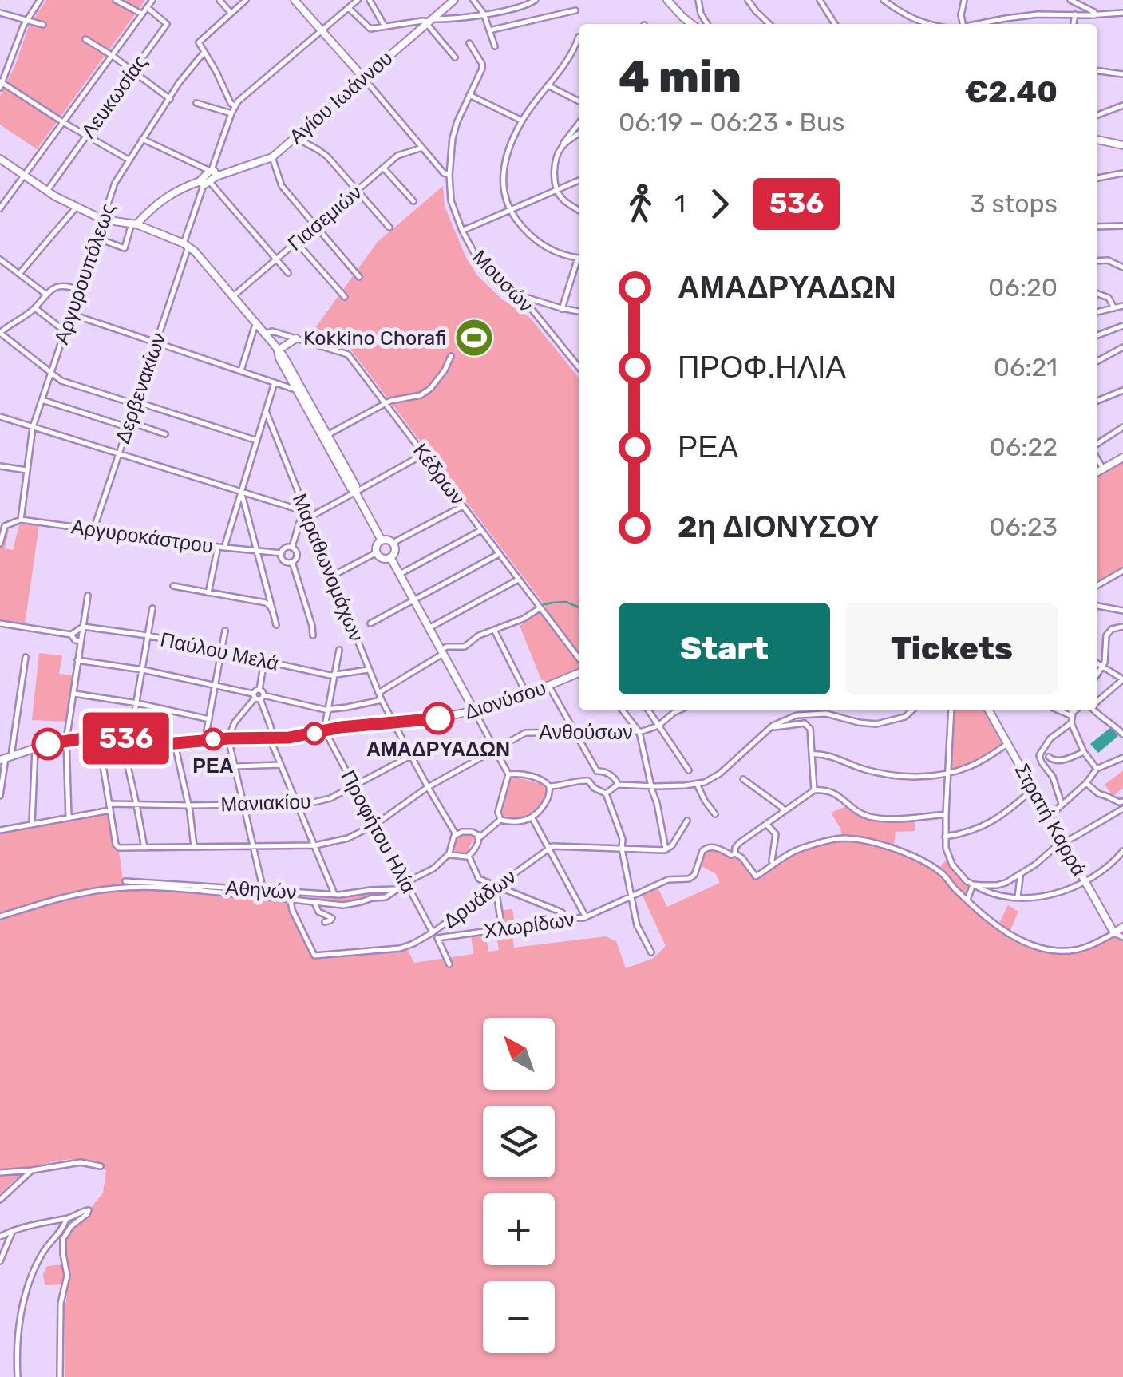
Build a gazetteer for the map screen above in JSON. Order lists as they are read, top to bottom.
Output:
{
  "streets": {
    "street": [
      "Λευκωσίας",
      "Αγίου Ιωάννου",
      "Γιασεμιών",
      "Αργυρουπόλεως",
      "Μουσών",
      "Δερβενακίων",
      "Κέδρων",
      "Αργυροκάστρου",
      "Μαραθωνομάχων",
      "Παύλου Μελά",
      "Διονύσου",
      "Ανθούσων",
      "Μανιακίου",
      "Στρατή Καρρά",
      "Προφήτου Ηλία",
      "Αθηνών",
      "Δρυάδων",
      "Χλωρίδων"
    ]
  },
  "crossings": [
    ["Αργυρουπόλεως", "Αργυροκάστρου"],
    ["Δερβενακίων", "Αργυροκάστρου"],
    ["Μαραθωνομάχων", "Παύλου Μελά"],
    ["Μαραθωνομάχων", "Διονύσου"],
    ["Μαραθωνομάχων", "Ανθούσων"],
    ["Μαραθωνομάχων", "Μανιακίου"],
    ["Διονύσου", "Προφήτου Ηλία"],
    ["Ανθούσων", "Μανιακίου"],
    ["Ανθούσων", "Προφήτου Ηλία"],
    ["Μανιακίου", "Προφήτου Ηλία"],
    ["Προφήτου Ηλία", "Αθηνών"],
    ["Προφήτου Ηλία", "Δρυάδων"],
    ["Αθηνών", "Δρυάδων"]
  ],
  "places": {
    "sports": ["Kokkino Chorafi"],
    "other": ["ΑΜΑΔΡΥΑΔΩΝ", "ΡΕΑ"]
  },
  "lines": ["bus line 536"],
  "north": "top left",
  "page": {
    "on_map": "536",
    "heading": ["4 min", "06:19 – 06:23 · Bus", "€2.40"],
    "legs": ["1", "536", "3 stops"],
    "list": [
      {
        "name": "ΑΜΑΔΡΥΑΔΩΝ",
        "value": "06:20"
      },
      {
        "name": "ΠΡΟΦ.ΗΛΙΑ",
        "value": "06:21"
      },
      {
        "name": "ΡΕΑ",
        "value": "06:22"
      },
      {
        "name": "2η ΔΙΟΝΥΣΟΥ",
        "value": "06:23"
      }
    ],
    "buttons": ["Start", "Tickets"],
    "map_buttons": ["+", "−"]
  }
}
